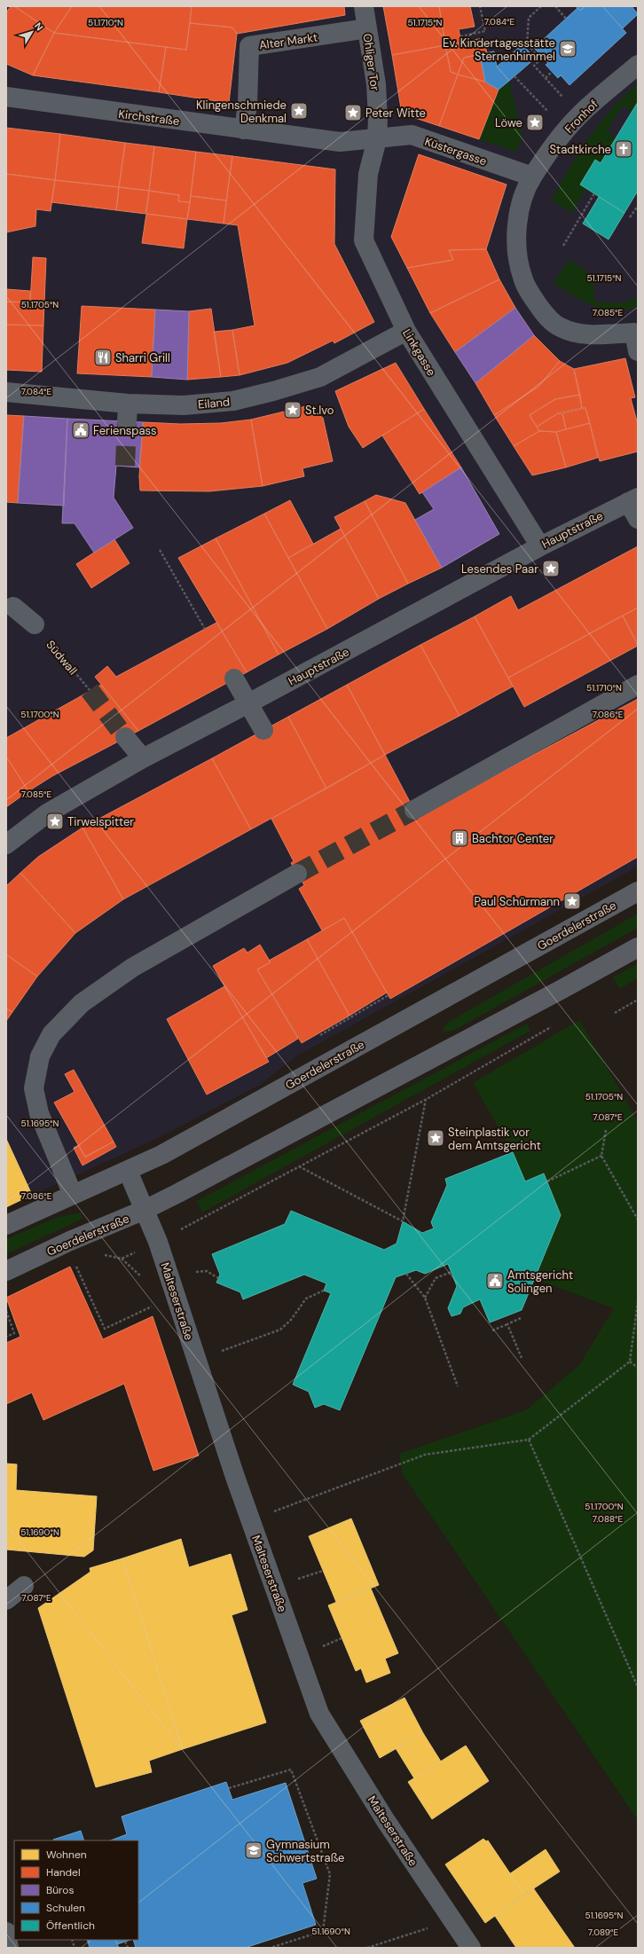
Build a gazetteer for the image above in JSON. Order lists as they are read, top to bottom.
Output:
{
  "streets": {
    "main road": ["Goerdelerstraße"],
    "street": [
      "Alter Markt",
      "Ohliger Tor",
      "Fronhof",
      "Kirchstraße",
      "Küstergasse",
      "Linkgasse",
      "Eiland",
      "Hauptstraße",
      "Malteserstraße"
    ],
    "path": ["Südwall"]
  },
  "crossings": [
    ["Alter Markt", "Ohliger Tor"],
    ["Alter Markt", "Kirchstraße"],
    ["Ohliger Tor", "Kirchstraße"],
    ["Ohliger Tor", "Küstergasse"],
    ["Ohliger Tor", "Linkgasse"],
    ["Fronhof", "Küstergasse"],
    ["Kirchstraße", "Küstergasse"],
    ["Kirchstraße", "Linkgasse"],
    ["Küstergasse", "Linkgasse"],
    ["Linkgasse", "Eiland"],
    ["Linkgasse", "Hauptstraße"],
    ["Goerdelerstraße", "Malteserstraße"]
  ],
  "places": {
    "school or university": ["Ev. Kindertagesstätte Sternenhimmel", "Gymnasium Schwertstraße"],
    "place": [
      "Klingenschmiede Denkmal",
      "Peter Witte",
      "Löwe",
      "St.Ivo",
      "Lesendes Paar",
      "Tirwelspitter",
      "Paul Schürmann",
      "Steinplastik vor dem Amtsgericht"
    ],
    "church": ["Stadtkirche"],
    "restaurant": ["Sharri Grill"],
    "public building": ["Ferienspass", "Amtsgericht Solingen"],
    "building": ["Bachtor Center"]
  },
  "legend": [
    "Wohnen",
    "Handel",
    "Büros",
    "Schulen",
    "Öffentlich"
  ],
  "north": "top right",
  "coordinates": [
    "7.084°E",
    "51.1710°N",
    "51.1715°N",
    "51.1705°N",
    "7.085°E",
    "51.1700°N",
    "7.086°E",
    "7.087°E",
    "51.1695°N",
    "7.088°E",
    "51.1690°N",
    "7.089°E"
  ]
}
